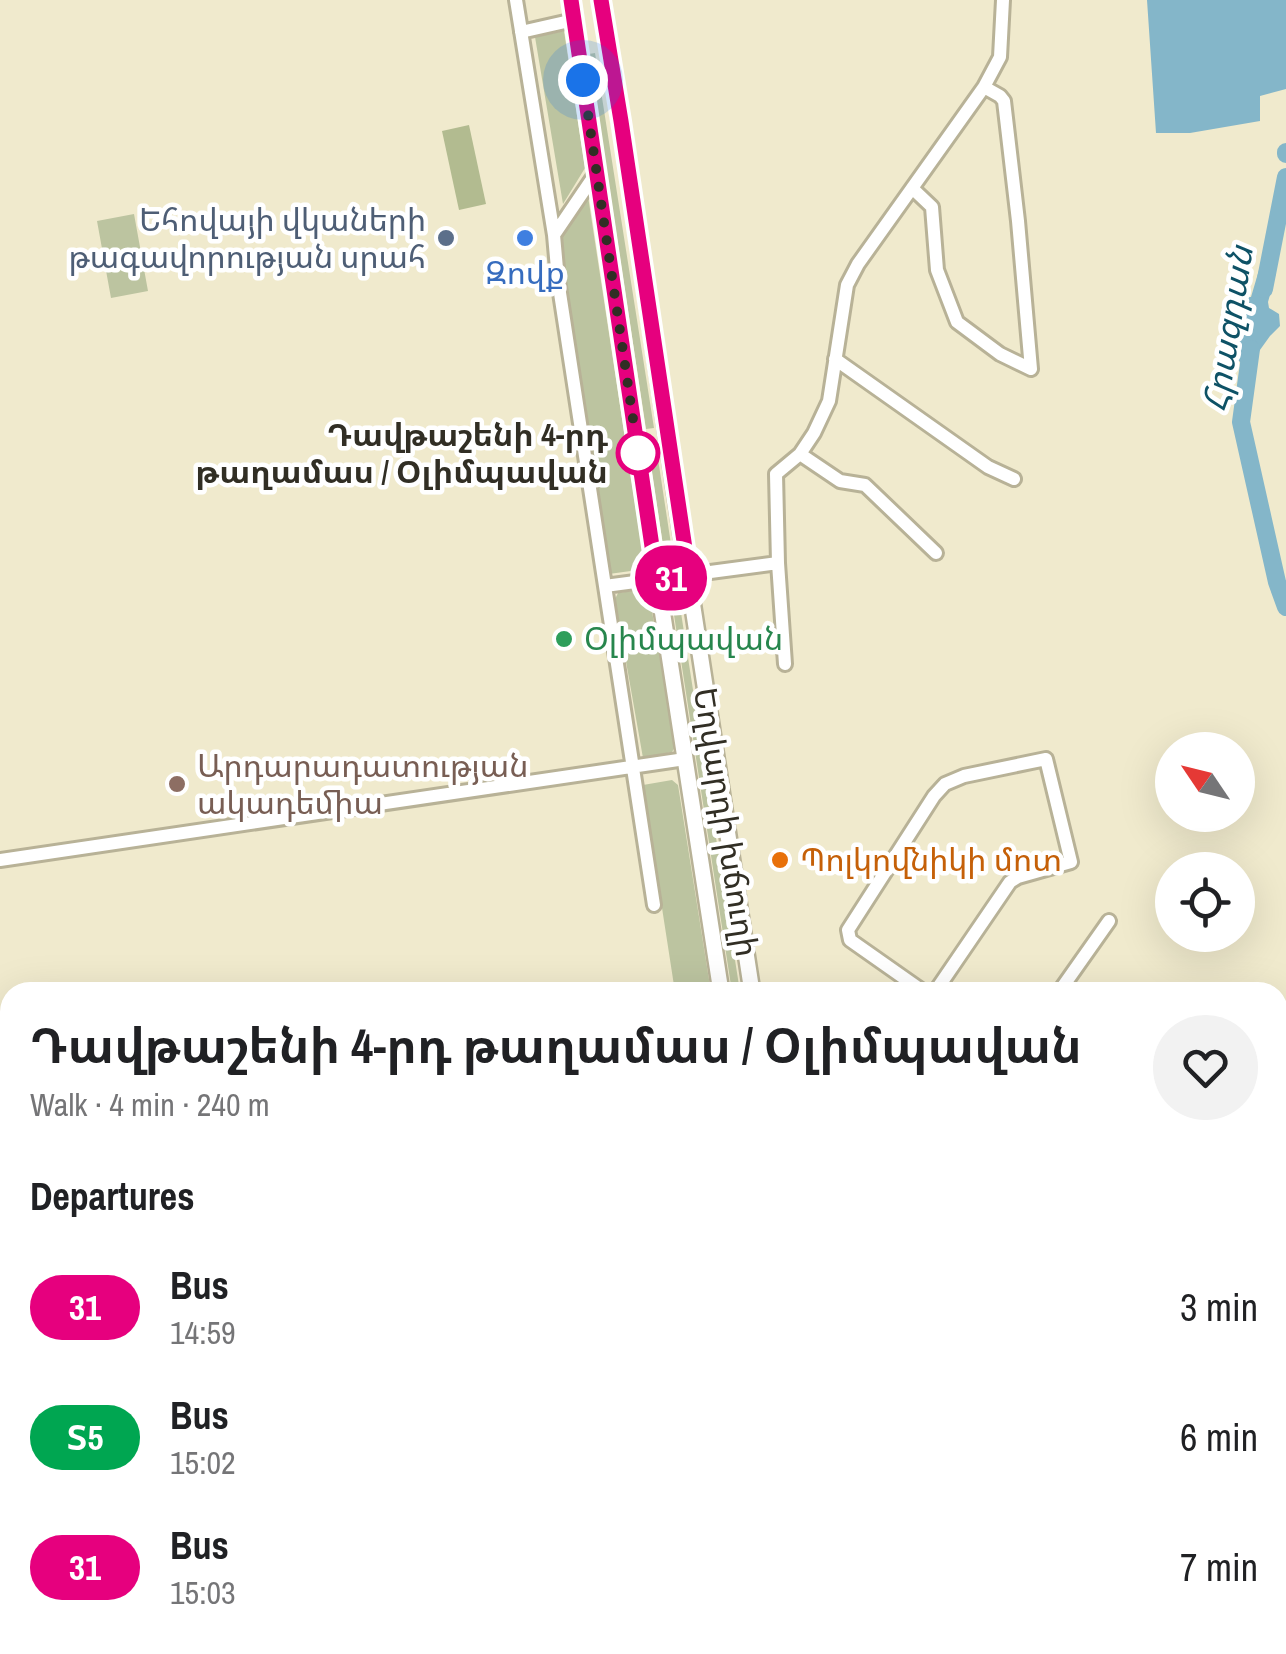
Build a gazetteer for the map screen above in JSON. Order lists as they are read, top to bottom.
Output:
{
  "streets": {
    "main road": ["Եղվարդի խճուղի"]
  },
  "water": ["Հրազդան"],
  "places": [
    "Եհովայի վկաների թագավորության սրահ",
    "Զովք",
    "Դավթաշենի 4-րդ թաղամաս / Օլիմպավան",
    "Օլիմպավան",
    "Արդարադատության ակադեմիա",
    "Պոլկովնիկի մոտ"
  ],
  "lines": ["bus line 31"],
  "north": "top left",
  "page": {
    "on_map": "31",
    "heading": [
      ["Դավթաշենի 4-րդ թաղամաս / Օլիմպավան", "Walk · 4 min · 240 m"],
      "Departures"
    ],
    "list": [
      {
        "mark": "31",
        "name": "Bus",
        "note": "14:59",
        "value": "3 min"
      },
      {
        "mark": "Տ5",
        "name": "Bus",
        "note": "15:02",
        "value": "6 min"
      },
      {
        "mark": "31",
        "name": "Bus",
        "note": "15:03",
        "value": "7 min"
      }
    ]
  }
}
